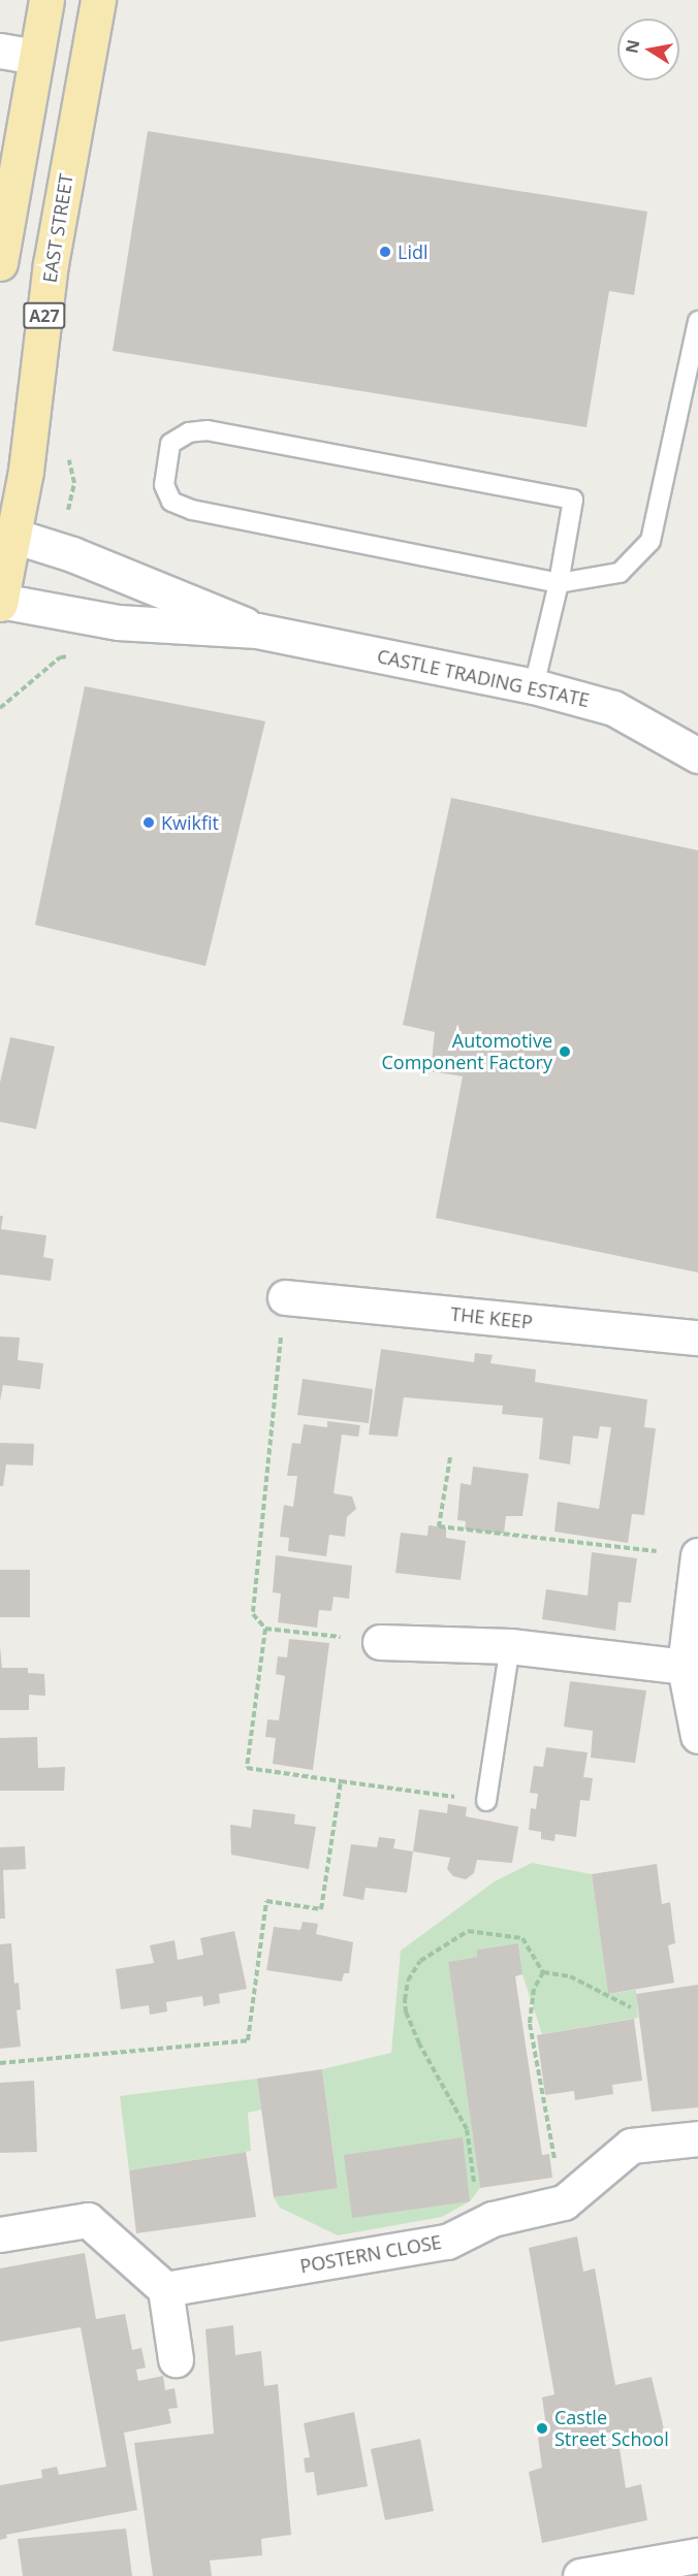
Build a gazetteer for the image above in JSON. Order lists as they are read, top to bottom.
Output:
{
  "streets": {
    "main road": ["EAST STREET", "A27"],
    "street": ["CASTLE TRADING ESTATE", "THE KEEP", "POSTERN CLOSE"]
  },
  "crossings": [
    ["EAST STREET", "CASTLE TRADING ESTATE"]
  ],
  "places": [
    "Lidl",
    "Kwikfit",
    "Automotive Component Factory",
    "Castle Street School"
  ],
  "north": "left"
}
